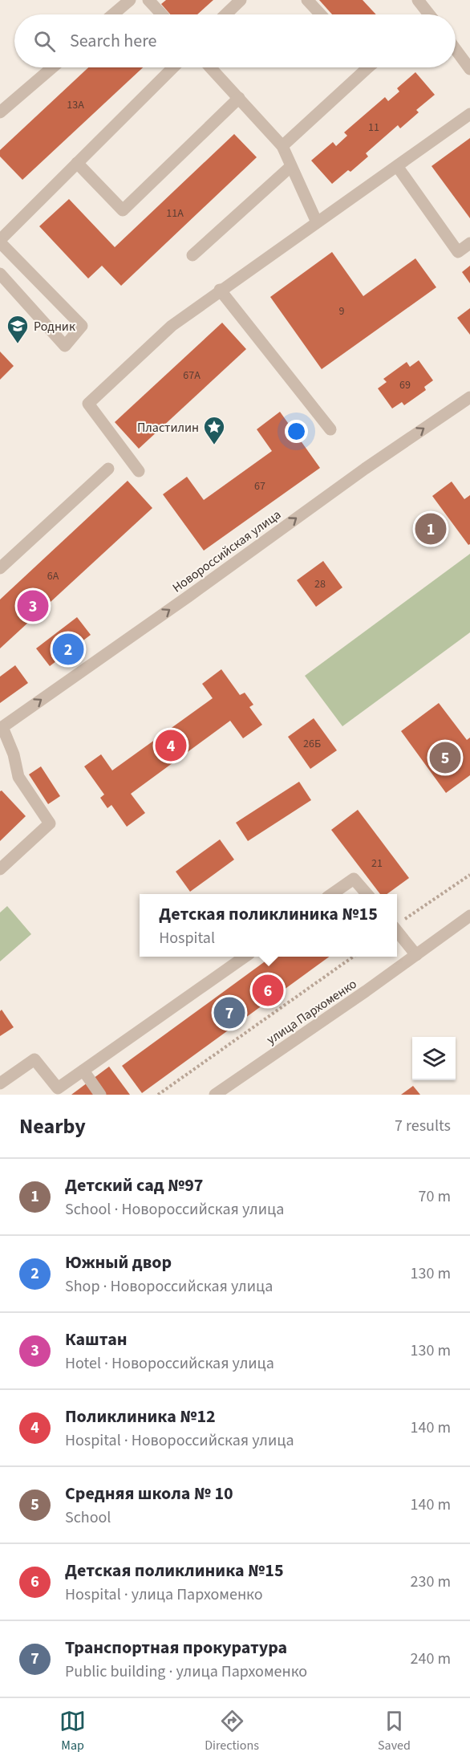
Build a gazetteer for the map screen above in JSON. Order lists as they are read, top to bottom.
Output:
{
  "streets": {
    "street": ["Новороссийская улица", "улица Пархоменко"]
  },
  "one_way": ["Новороссийская улица"],
  "places": {
    "school or university": ["Родник"],
    "place": ["Пластилин"]
  },
  "house_numbers": [
    "13А",
    "11",
    "11А",
    "9",
    "67А",
    "69",
    "67",
    "6А",
    "28",
    "26Б",
    "21"
  ],
  "page": {
    "search": "Search here",
    "pins": [
      "1",
      "3",
      "2",
      "4",
      "5",
      "6",
      "7"
    ],
    "popup": ["Детская поликлиника №15", "Hospital"],
    "heading": ["Nearby", "7 results"],
    "list": [
      {
        "mark": "1",
        "name": "Детский сад №97",
        "note": "School · Новороссийская улица",
        "value": "70 m"
      },
      {
        "mark": "2",
        "name": "Южный двор",
        "note": "Shop · Новороссийская улица",
        "value": "130 m"
      },
      {
        "mark": "3",
        "name": "Каштан",
        "note": "Hotel · Новороссийская улица",
        "value": "130 m"
      },
      {
        "mark": "4",
        "name": "Поликлиника №12",
        "note": "Hospital · Новороссийская улица",
        "value": "140 m"
      },
      {
        "mark": "5",
        "name": "Средняя школа № 10",
        "note": "School",
        "value": "140 m"
      },
      {
        "mark": "6",
        "name": "Детская поликлиника №15",
        "note": "Hospital · улица Пархоменко",
        "value": "230 m"
      },
      {
        "mark": "7",
        "name": "Транспортная прокуратура",
        "note": "Public building · улица Пархоменко",
        "value": "240 m"
      }
    ],
    "nav": ["Map", "Directions", "Saved"]
  }
}
